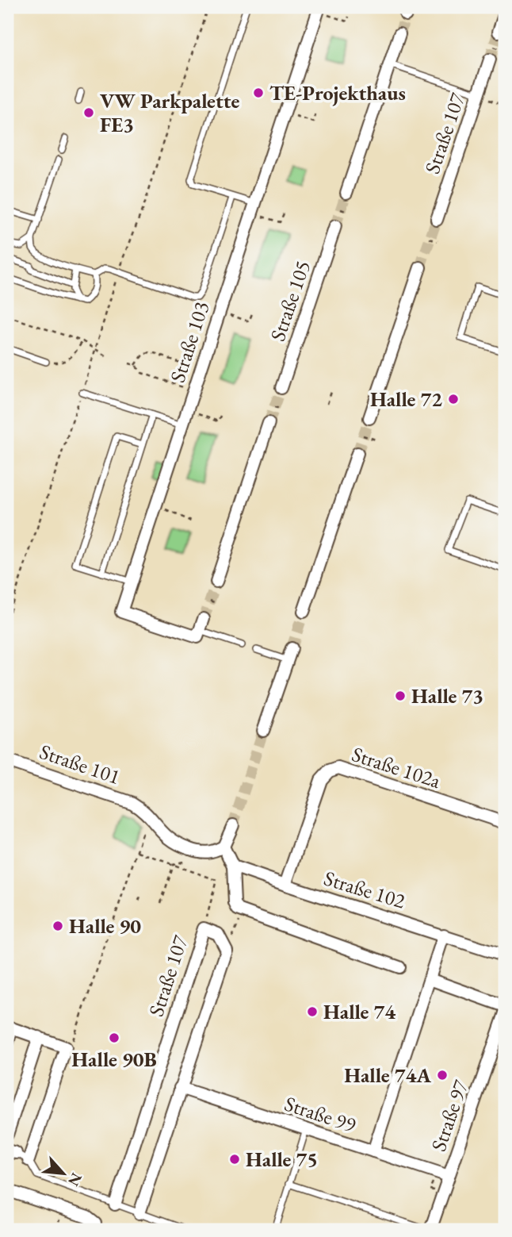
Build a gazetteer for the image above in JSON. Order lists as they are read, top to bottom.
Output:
{
  "streets": {
    "street": [
      "Straße 107",
      "Straße 105",
      "Straße 103",
      "Straße 101",
      "Straße 102a",
      "Straße 102",
      "Straße 99",
      "Straße 97"
    ]
  },
  "crossings": [
    ["Straße 102a", "Straße 102"],
    ["Straße 99", "Straße 97"]
  ],
  "places": [
    "TE-Projekthaus",
    "VW Parkpalette FE3",
    "Halle 72",
    "Halle 73",
    "Halle 90",
    "Halle 74",
    "Halle 90B",
    "Halle 74A",
    "Halle 75"
  ],
  "north": "bottom right"
}
